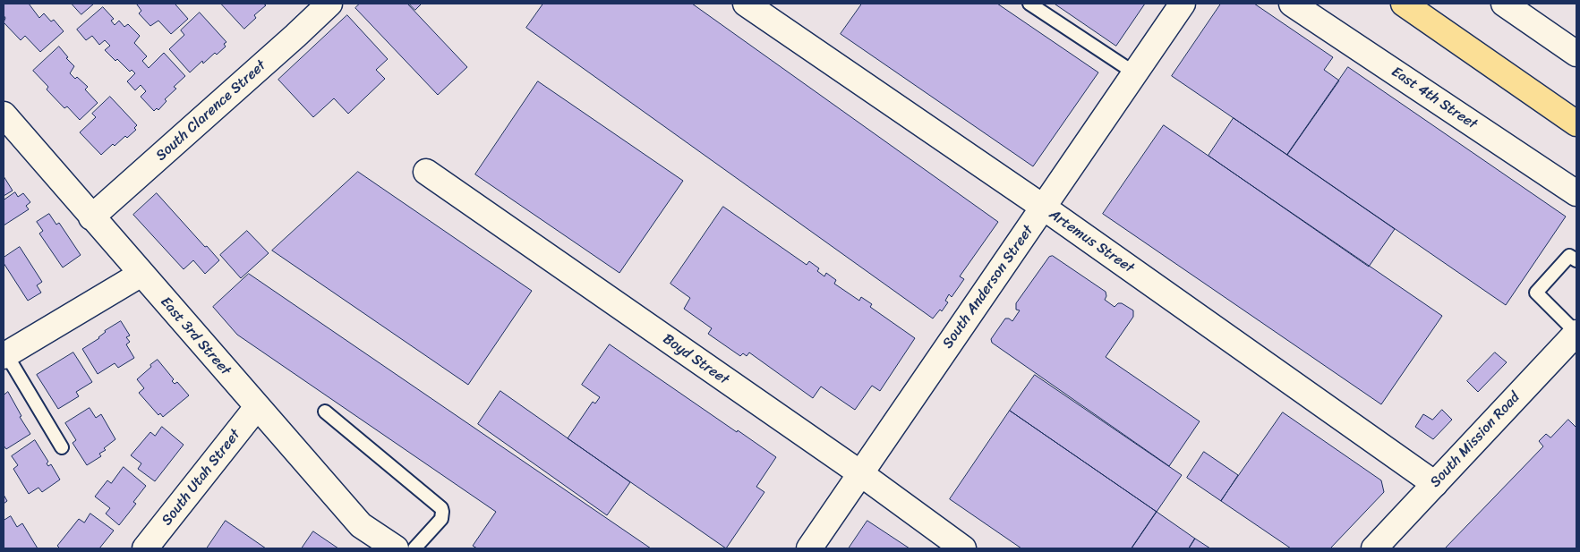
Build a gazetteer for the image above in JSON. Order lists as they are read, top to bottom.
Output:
{
  "streets": {
    "street": [
      "East 4th Street",
      "South Clarence Street",
      "Artemus Street",
      "South Anderson Street",
      "East 3rd Street",
      "Boyd Street",
      "South Mission Road",
      "South Utah Street"
    ]
  },
  "crossings": [
    ["South Clarence Street", "East 3rd Street"],
    ["Artemus Street", "South Anderson Street"],
    ["Artemus Street", "South Mission Road"],
    ["South Anderson Street", "Boyd Street"],
    ["East 3rd Street", "South Utah Street"]
  ]
}
